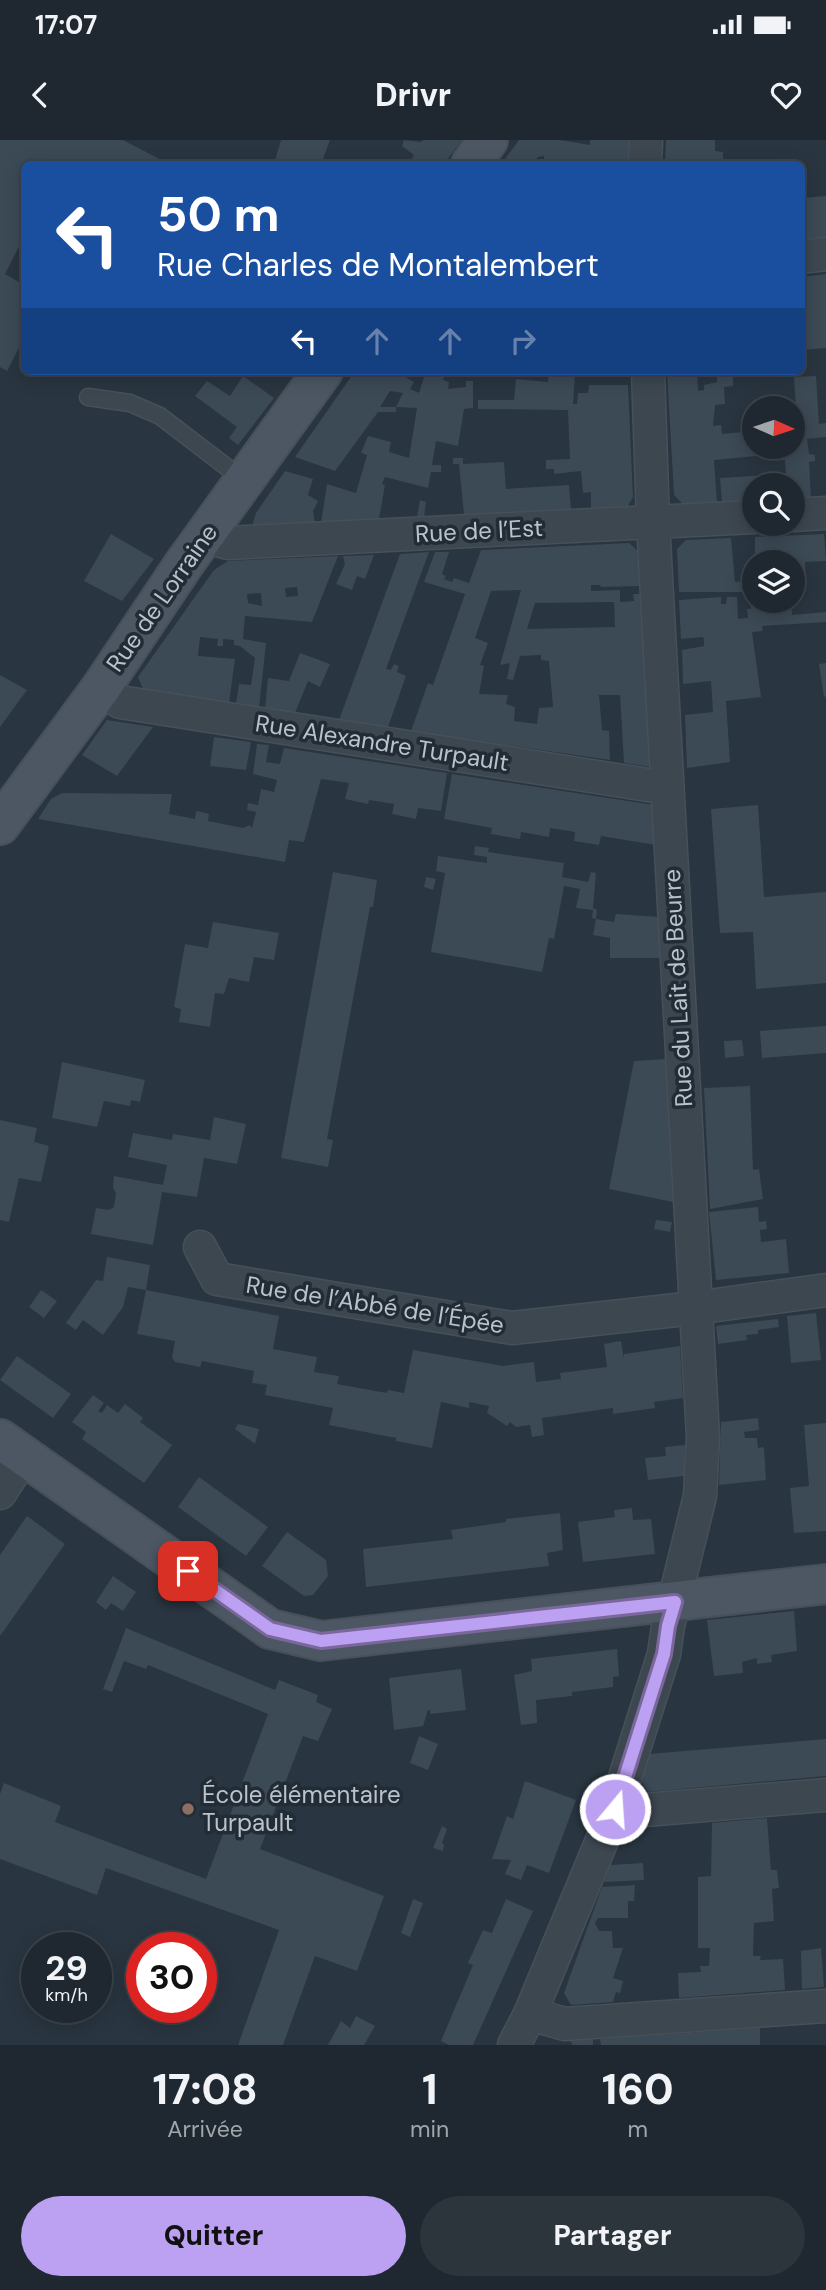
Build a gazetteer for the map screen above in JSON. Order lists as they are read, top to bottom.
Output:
{
  "streets": {
    "main road": ["Rue de Lorraine"],
    "street": [
      "Rue de l’Est",
      "Rue Alexandre Turpault",
      "Rue du Lait de Beurre",
      "Rue de l’Abbé de l’Épée"
    ]
  },
  "crossings": [
    ["Rue de l’Est", "Rue de Lorraine"],
    ["Rue de l’Est", "Rue du Lait de Beurre"],
    ["Rue de Lorraine", "Rue Alexandre Turpault"],
    ["Rue Alexandre Turpault", "Rue du Lait de Beurre"],
    ["Rue du Lait de Beurre", "Rue de l’Abbé de l’Épée"]
  ],
  "places": ["École élémentaire Turpault"],
  "north": "right",
  "page": {
    "status": "17:07",
    "header": "Drivr",
    "turn": ["50 m", "Rue Charles de Montalembert"],
    "speed": "29 km/h",
    "limit": "30",
    "eta": [
      "17:08",
      "Arrivée",
      "1",
      "min",
      "160",
      "m"
    ],
    "buttons": ["Quitter", "Partager"]
  }
}
